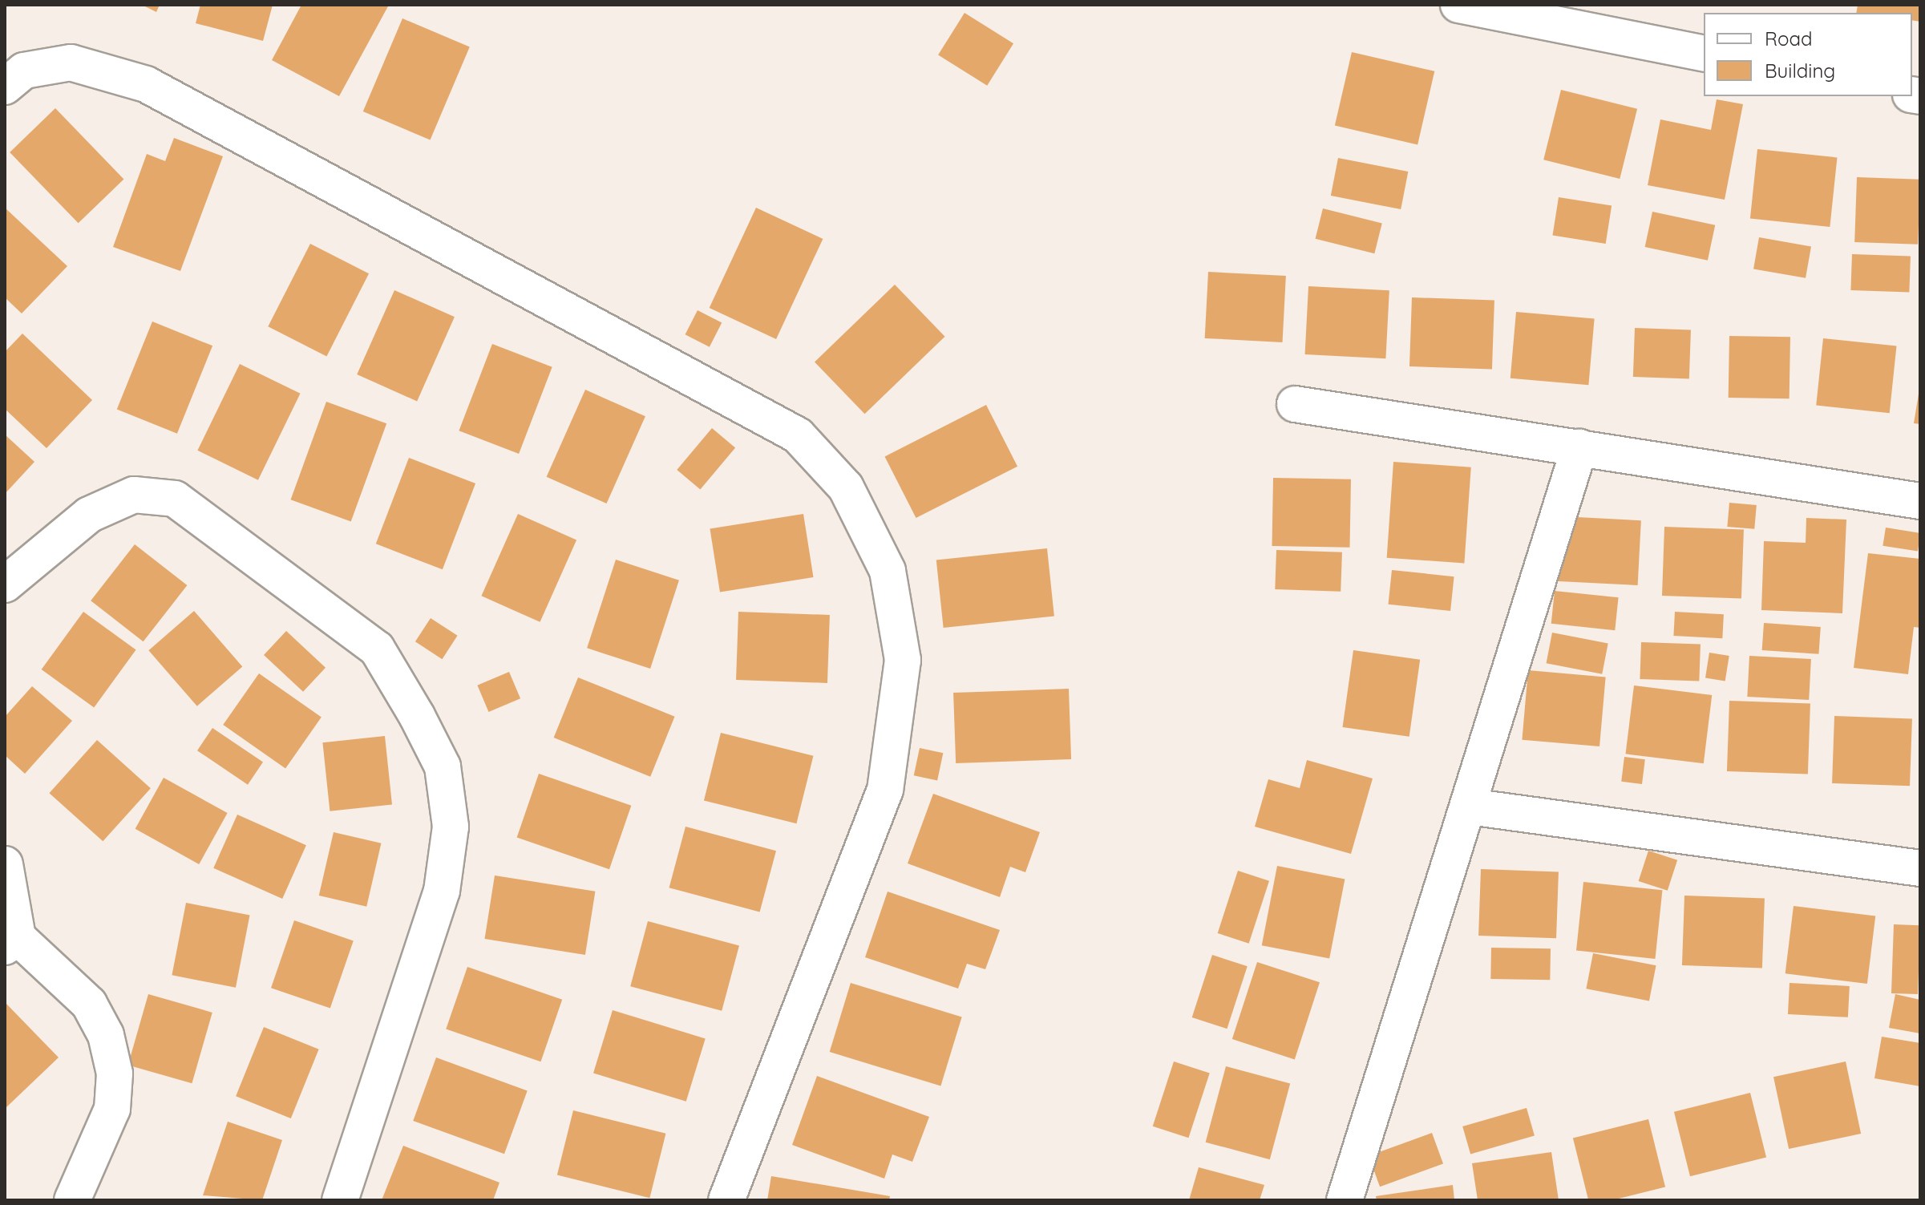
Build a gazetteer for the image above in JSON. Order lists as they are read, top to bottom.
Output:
{
  "legend": ["Road", "Building"]
}
